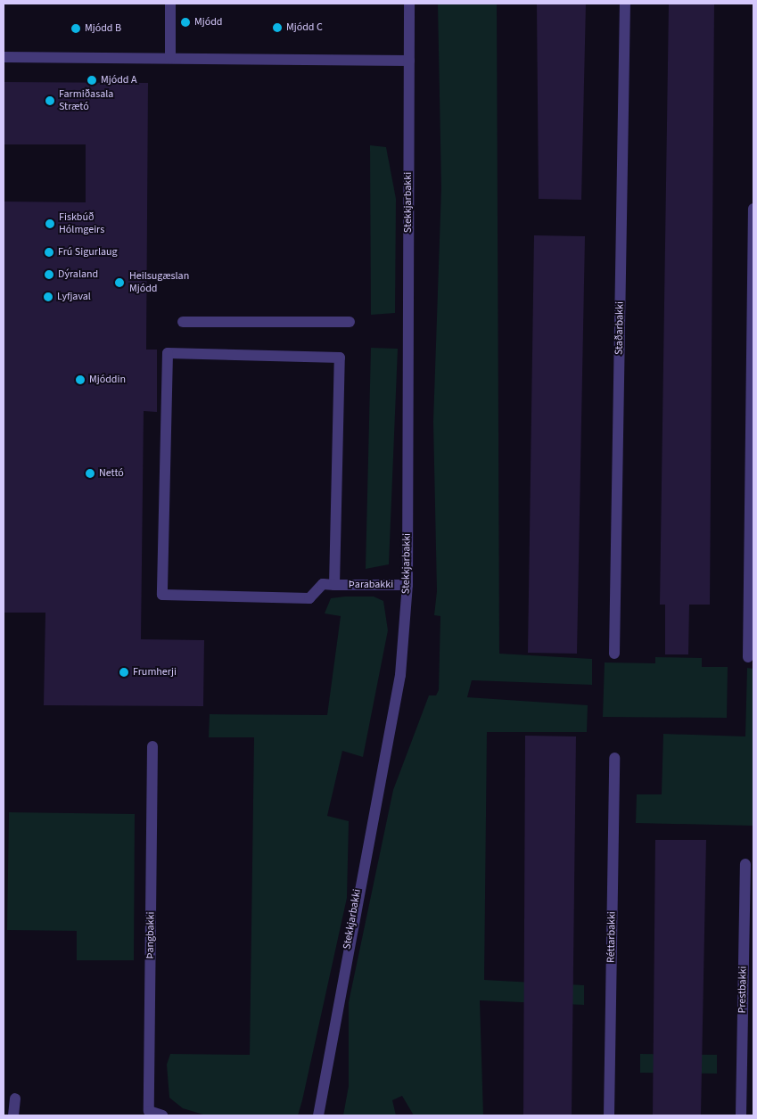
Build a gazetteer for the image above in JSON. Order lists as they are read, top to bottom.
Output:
{
  "streets": {
    "street": [
      "Stekkjarbakki",
      "Staðarbakki",
      "Þarabakki",
      "Þangbakki",
      "Réttarbakki",
      "Prestbakki"
    ]
  },
  "crossings": [
    ["Stekkjarbakki", "Þarabakki"]
  ],
  "places": [
    "Mjódd",
    "Mjódd C",
    "Mjódd B",
    "Mjódd A",
    "Farmiðasala Strætó",
    "Fiskbúð Hólmgeirs",
    "Frú Sigurlaug",
    "Dýraland",
    "Heilsugæslan Mjódd",
    "Lyfjaval",
    "Mjóddin",
    "Nettó",
    "Frumherji"
  ]
}
